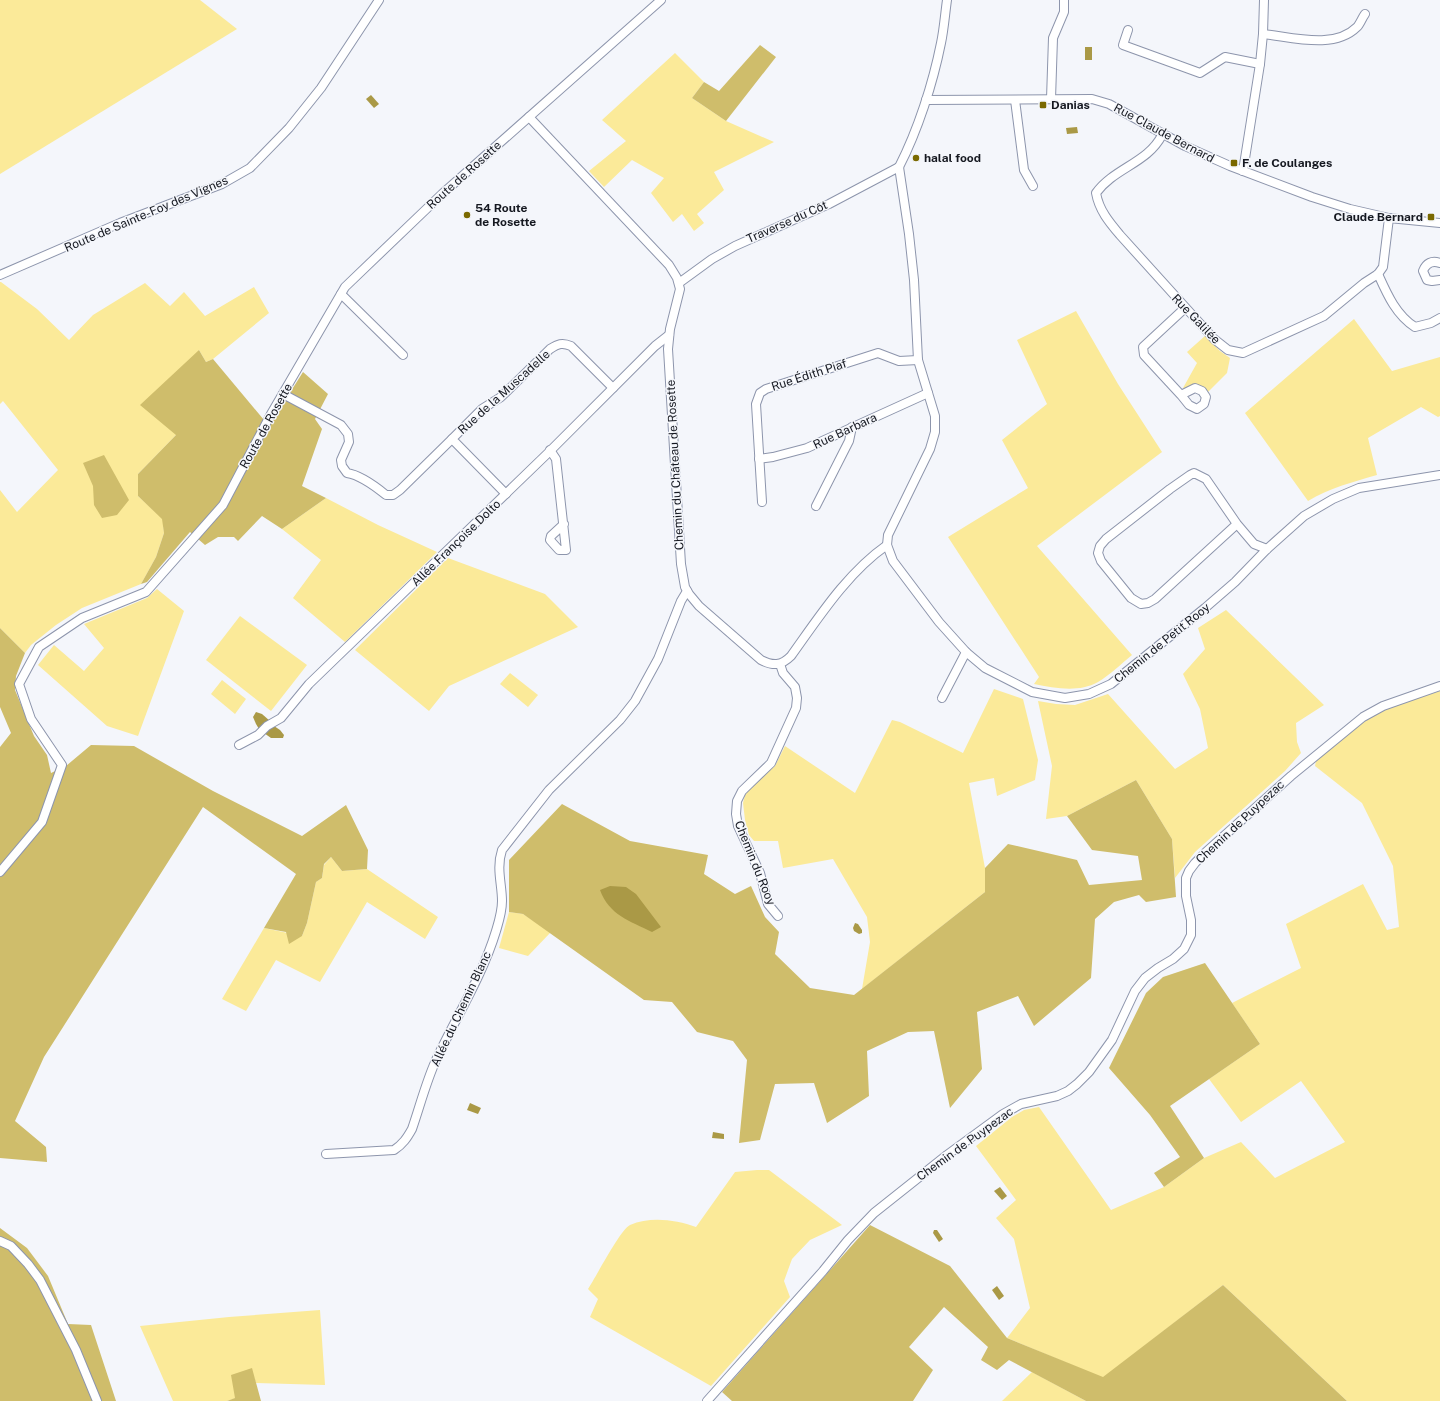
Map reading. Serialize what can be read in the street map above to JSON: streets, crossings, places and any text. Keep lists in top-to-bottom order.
{
  "streets": {
    "street": [
      "Rue Claude Bernard",
      "Route de Rosette",
      "Route de Sainte-Foy des Vignes",
      "Traverse du Côt",
      "Rue Galilée",
      "Rue Édith Piaf",
      "Rue de la Muscadelle",
      "Rue Barbara",
      "Chemin du Château de Rosette",
      "Allée Françoise Dolto",
      "Chemin de Petit Rooy",
      "Chemin de Puypezac",
      "Chemin du Rooy",
      "Allée du Chemin Blanc"
    ]
  },
  "crossings": [
    ["Rue Claude Bernard", "Rue Galilée"],
    ["Traverse du Côt", "Chemin du Château de Rosette"],
    ["Rue Édith Piaf", "Rue Barbara"],
    ["Rue de la Muscadelle", "Allée Françoise Dolto"],
    ["Chemin du Château de Rosette", "Allée Françoise Dolto"],
    ["Chemin du Château de Rosette", "Chemin du Rooy"],
    ["Chemin du Château de Rosette", "Allée du Chemin Blanc"]
  ],
  "places": {
    "transit": ["Danias", "F. de Coulanges", "Claude Bernard"],
    "other": ["halal food", "54 Route de Rosette"]
  }
}
